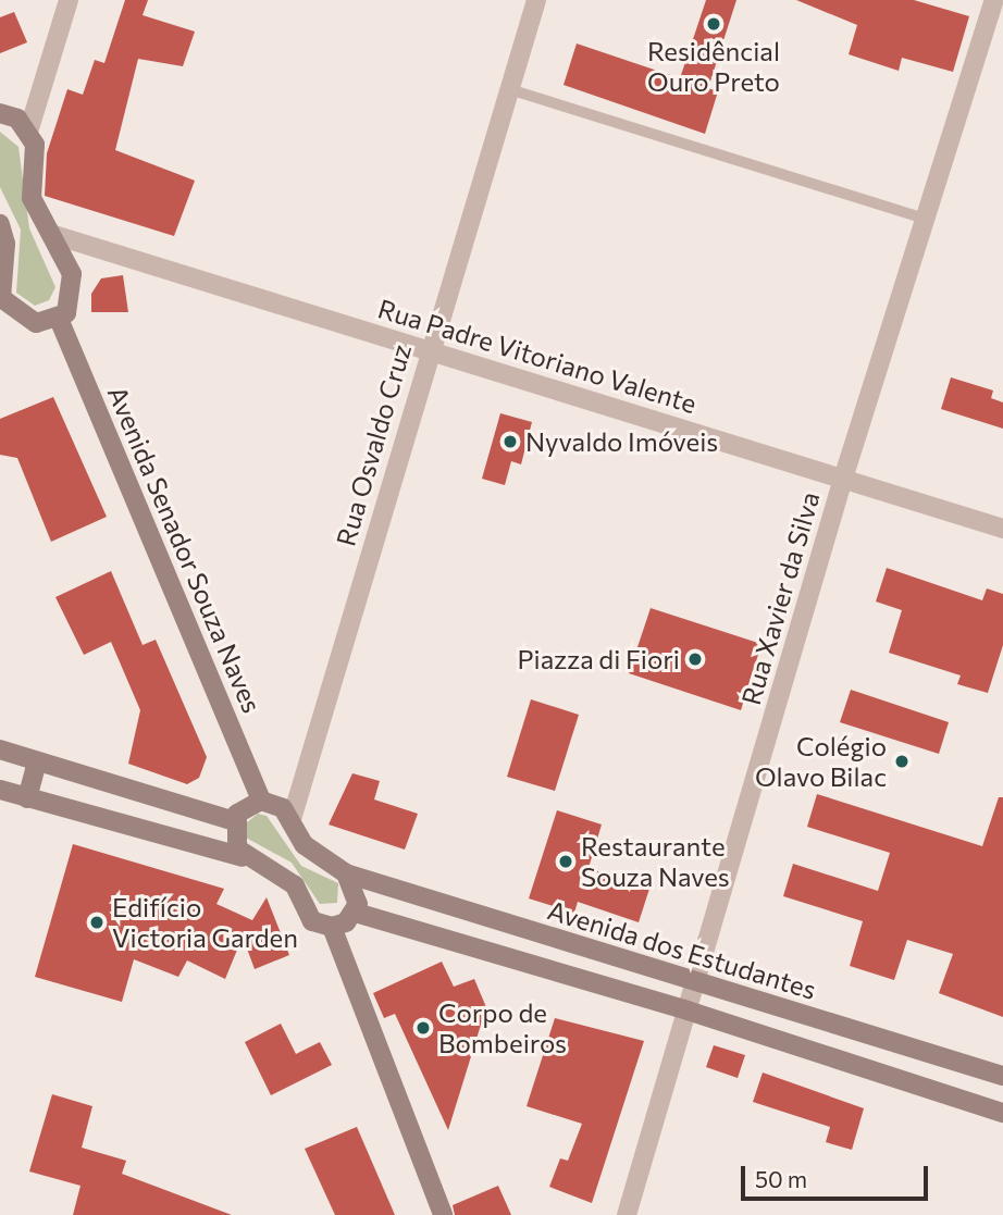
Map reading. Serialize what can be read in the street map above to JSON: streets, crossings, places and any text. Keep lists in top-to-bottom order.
{
  "streets": {
    "street": [
      "Rua Padre Vitoriano Valente",
      "Rua Osvaldo Cruz",
      "Avenida Senador Souza Naves",
      "Rua Xavier da Silva",
      "Avenida dos Estudantes"
    ]
  },
  "crossings": [
    ["Rua Padre Vitoriano Valente", "Rua Osvaldo Cruz"],
    ["Rua Padre Vitoriano Valente", "Rua Xavier da Silva"],
    ["Rua Osvaldo Cruz", "Avenida dos Estudantes"],
    ["Rua Xavier da Silva", "Avenida dos Estudantes"]
  ],
  "places": [
    "Residêncial Ouro Preto",
    "Nyvaldo Imóveis",
    "Piazza di Fiori",
    "Colégio Olavo Bilac",
    "Restaurante Souza Naves",
    "Edifício Victoria Garden",
    "Corpo de Bombeiros"
  ],
  "scale_bar": "50 m"
}
